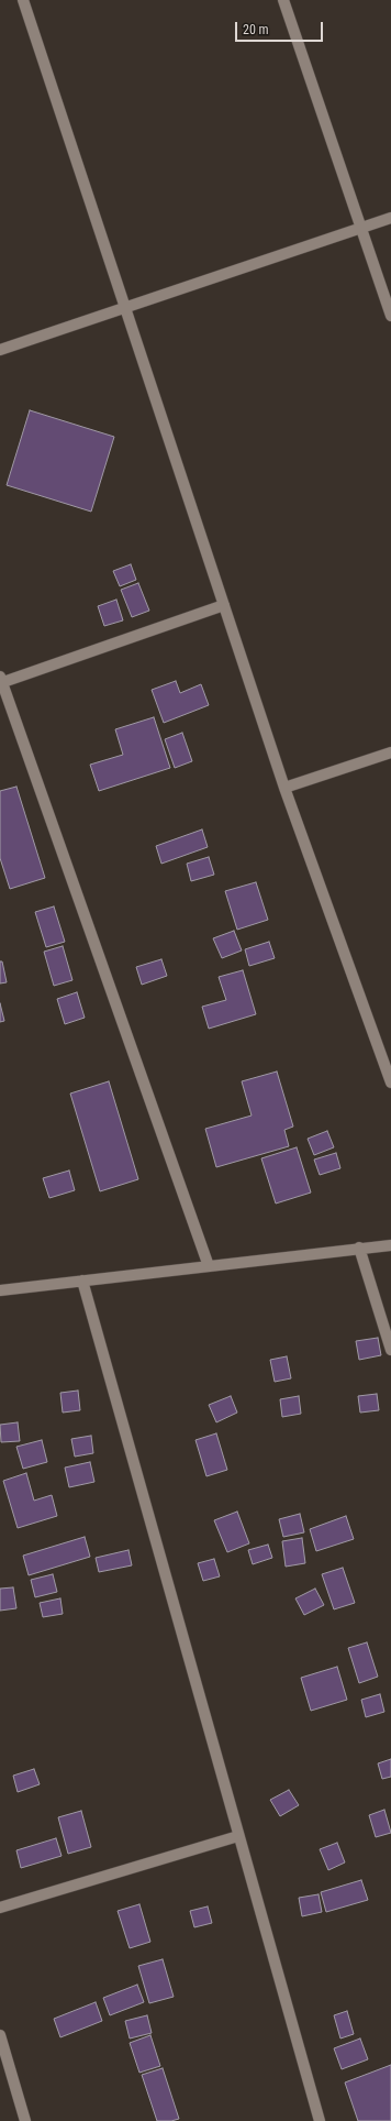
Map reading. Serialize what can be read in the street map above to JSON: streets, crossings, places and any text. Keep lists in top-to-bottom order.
{
  "scale_bar": "20 m"
}
